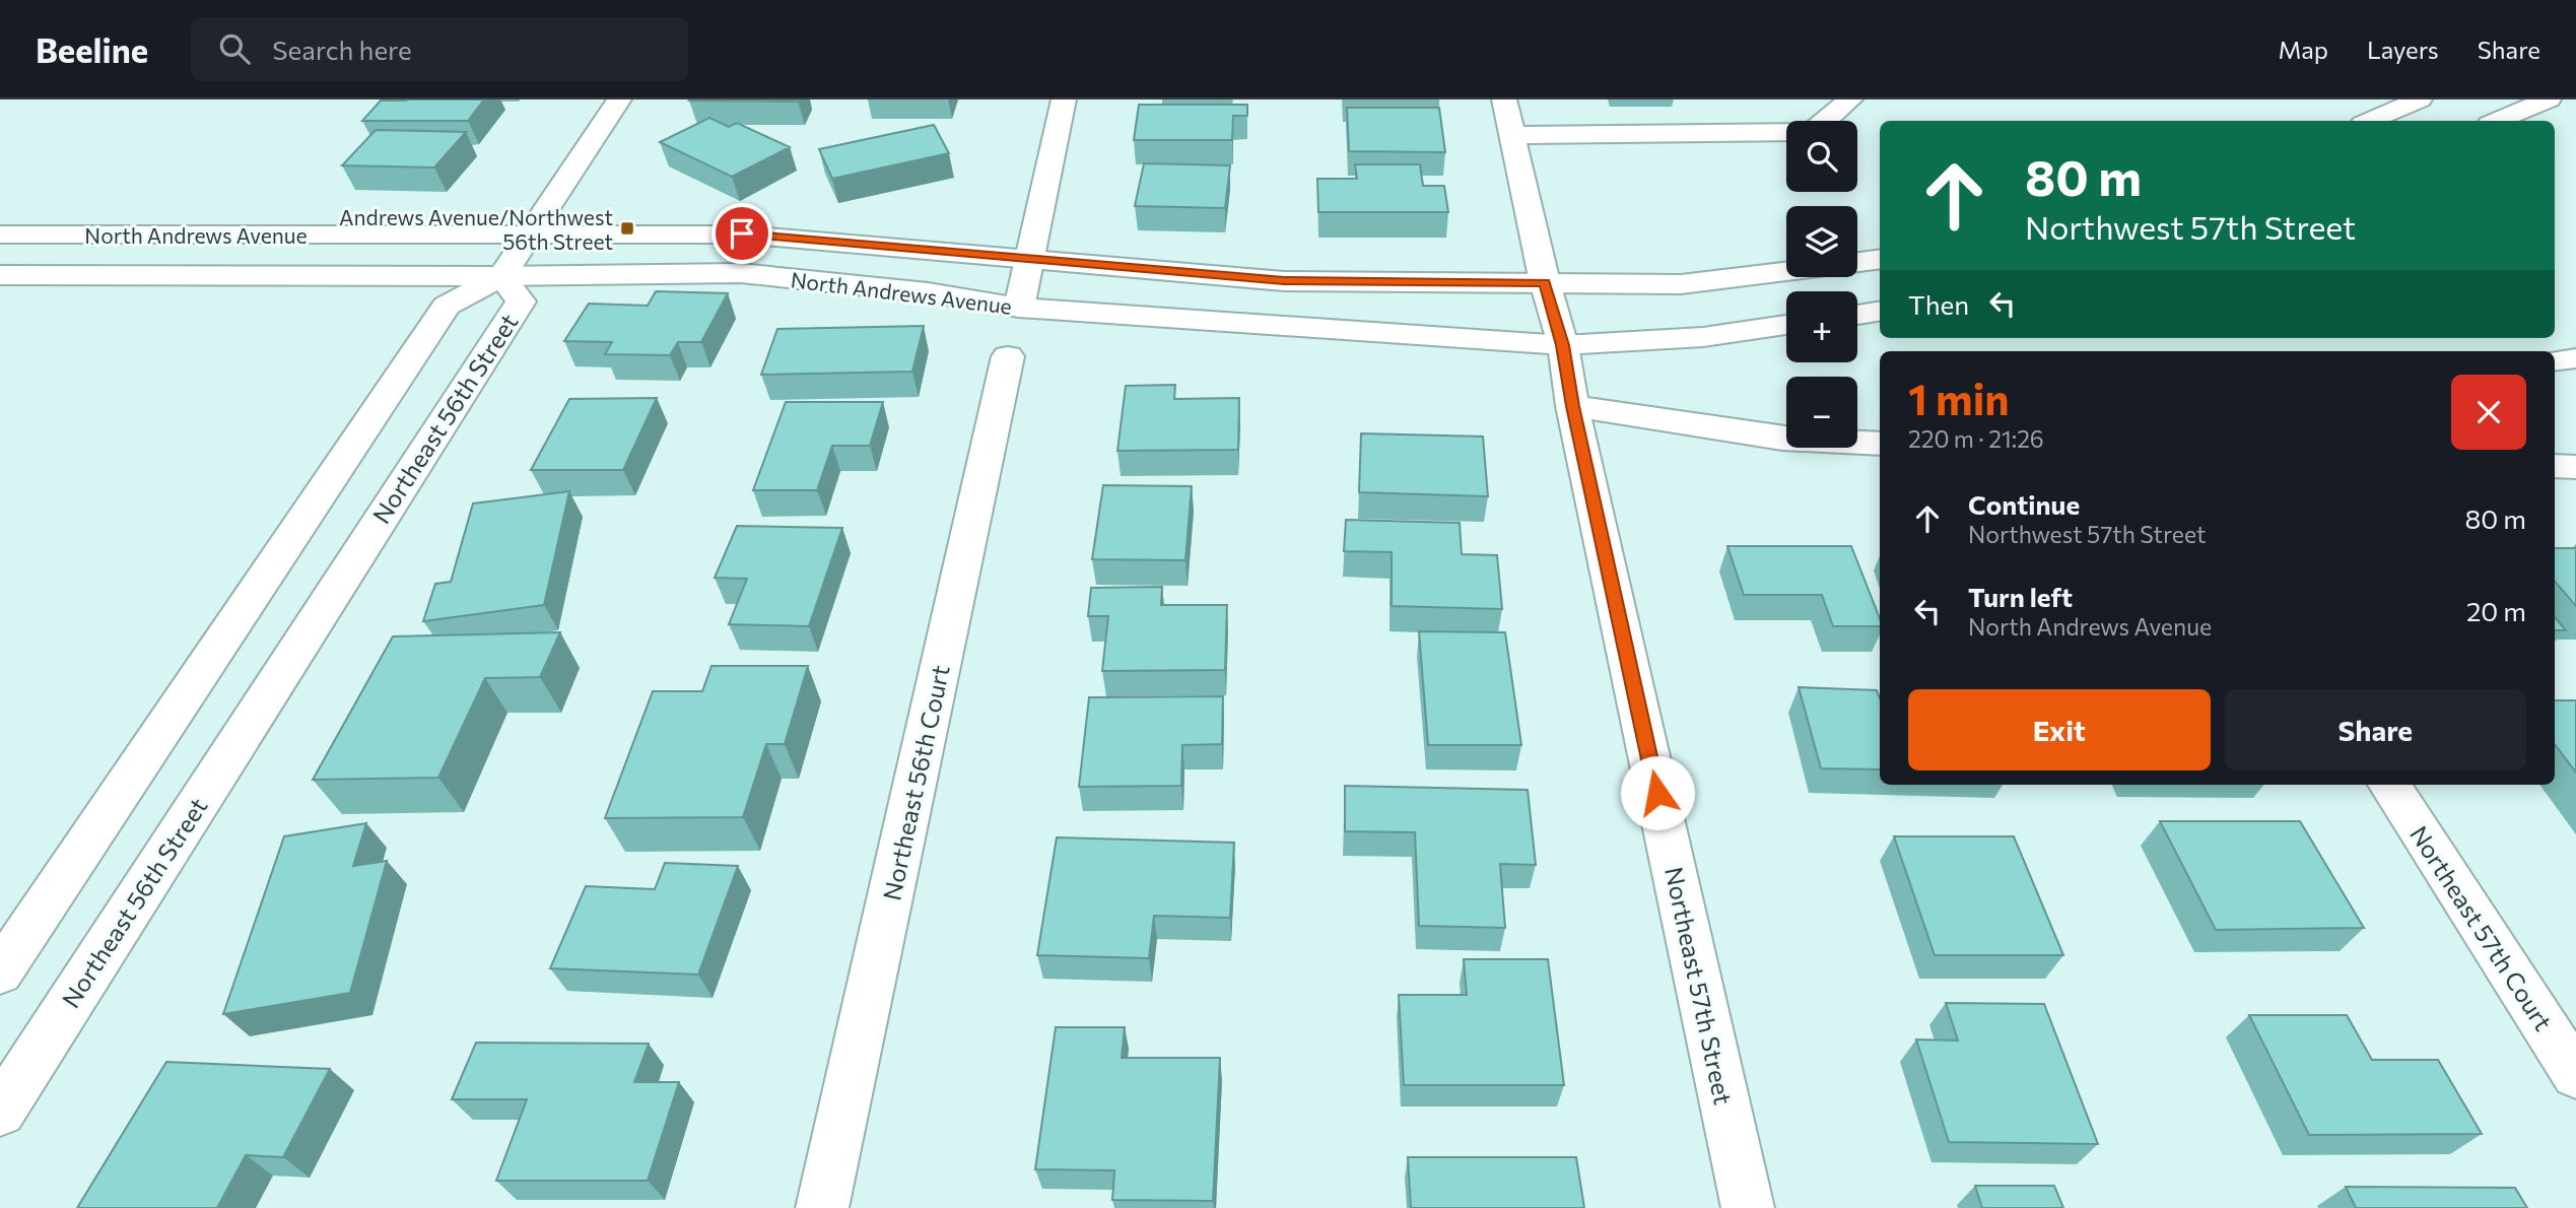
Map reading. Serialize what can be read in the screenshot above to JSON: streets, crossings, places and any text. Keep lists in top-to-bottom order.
{
  "streets": {
    "street": [
      "North Andrews Avenue",
      "Northeast 56th Street",
      "Northeast 56th Court",
      "Northeast 57th Court",
      "Northeast 57th Street"
    ]
  },
  "crossings": [
    ["North Andrews Avenue", "Northeast 56th Street"],
    ["North Andrews Avenue", "Northeast 57th Street"]
  ],
  "places": {
    "transit": ["Andrews Avenue/Northwest 56th Street"]
  },
  "page": {
    "header": "Beeline",
    "search": "Search here",
    "nav": ["Map", "Layers", "Share"],
    "map_buttons": ["+", "−"],
    "turn": ["80 m", "Northwest 57th Street"],
    "then": "Then",
    "heading": ["1 min", "220 m · 21:26"],
    "list": [
      {
        "name": "Continue",
        "note": "Northwest 57th Street",
        "value": "80 m"
      },
      {
        "name": "Turn left",
        "note": "North Andrews Avenue",
        "value": "20 m"
      }
    ],
    "buttons": ["Exit", "Share"]
  }
}
